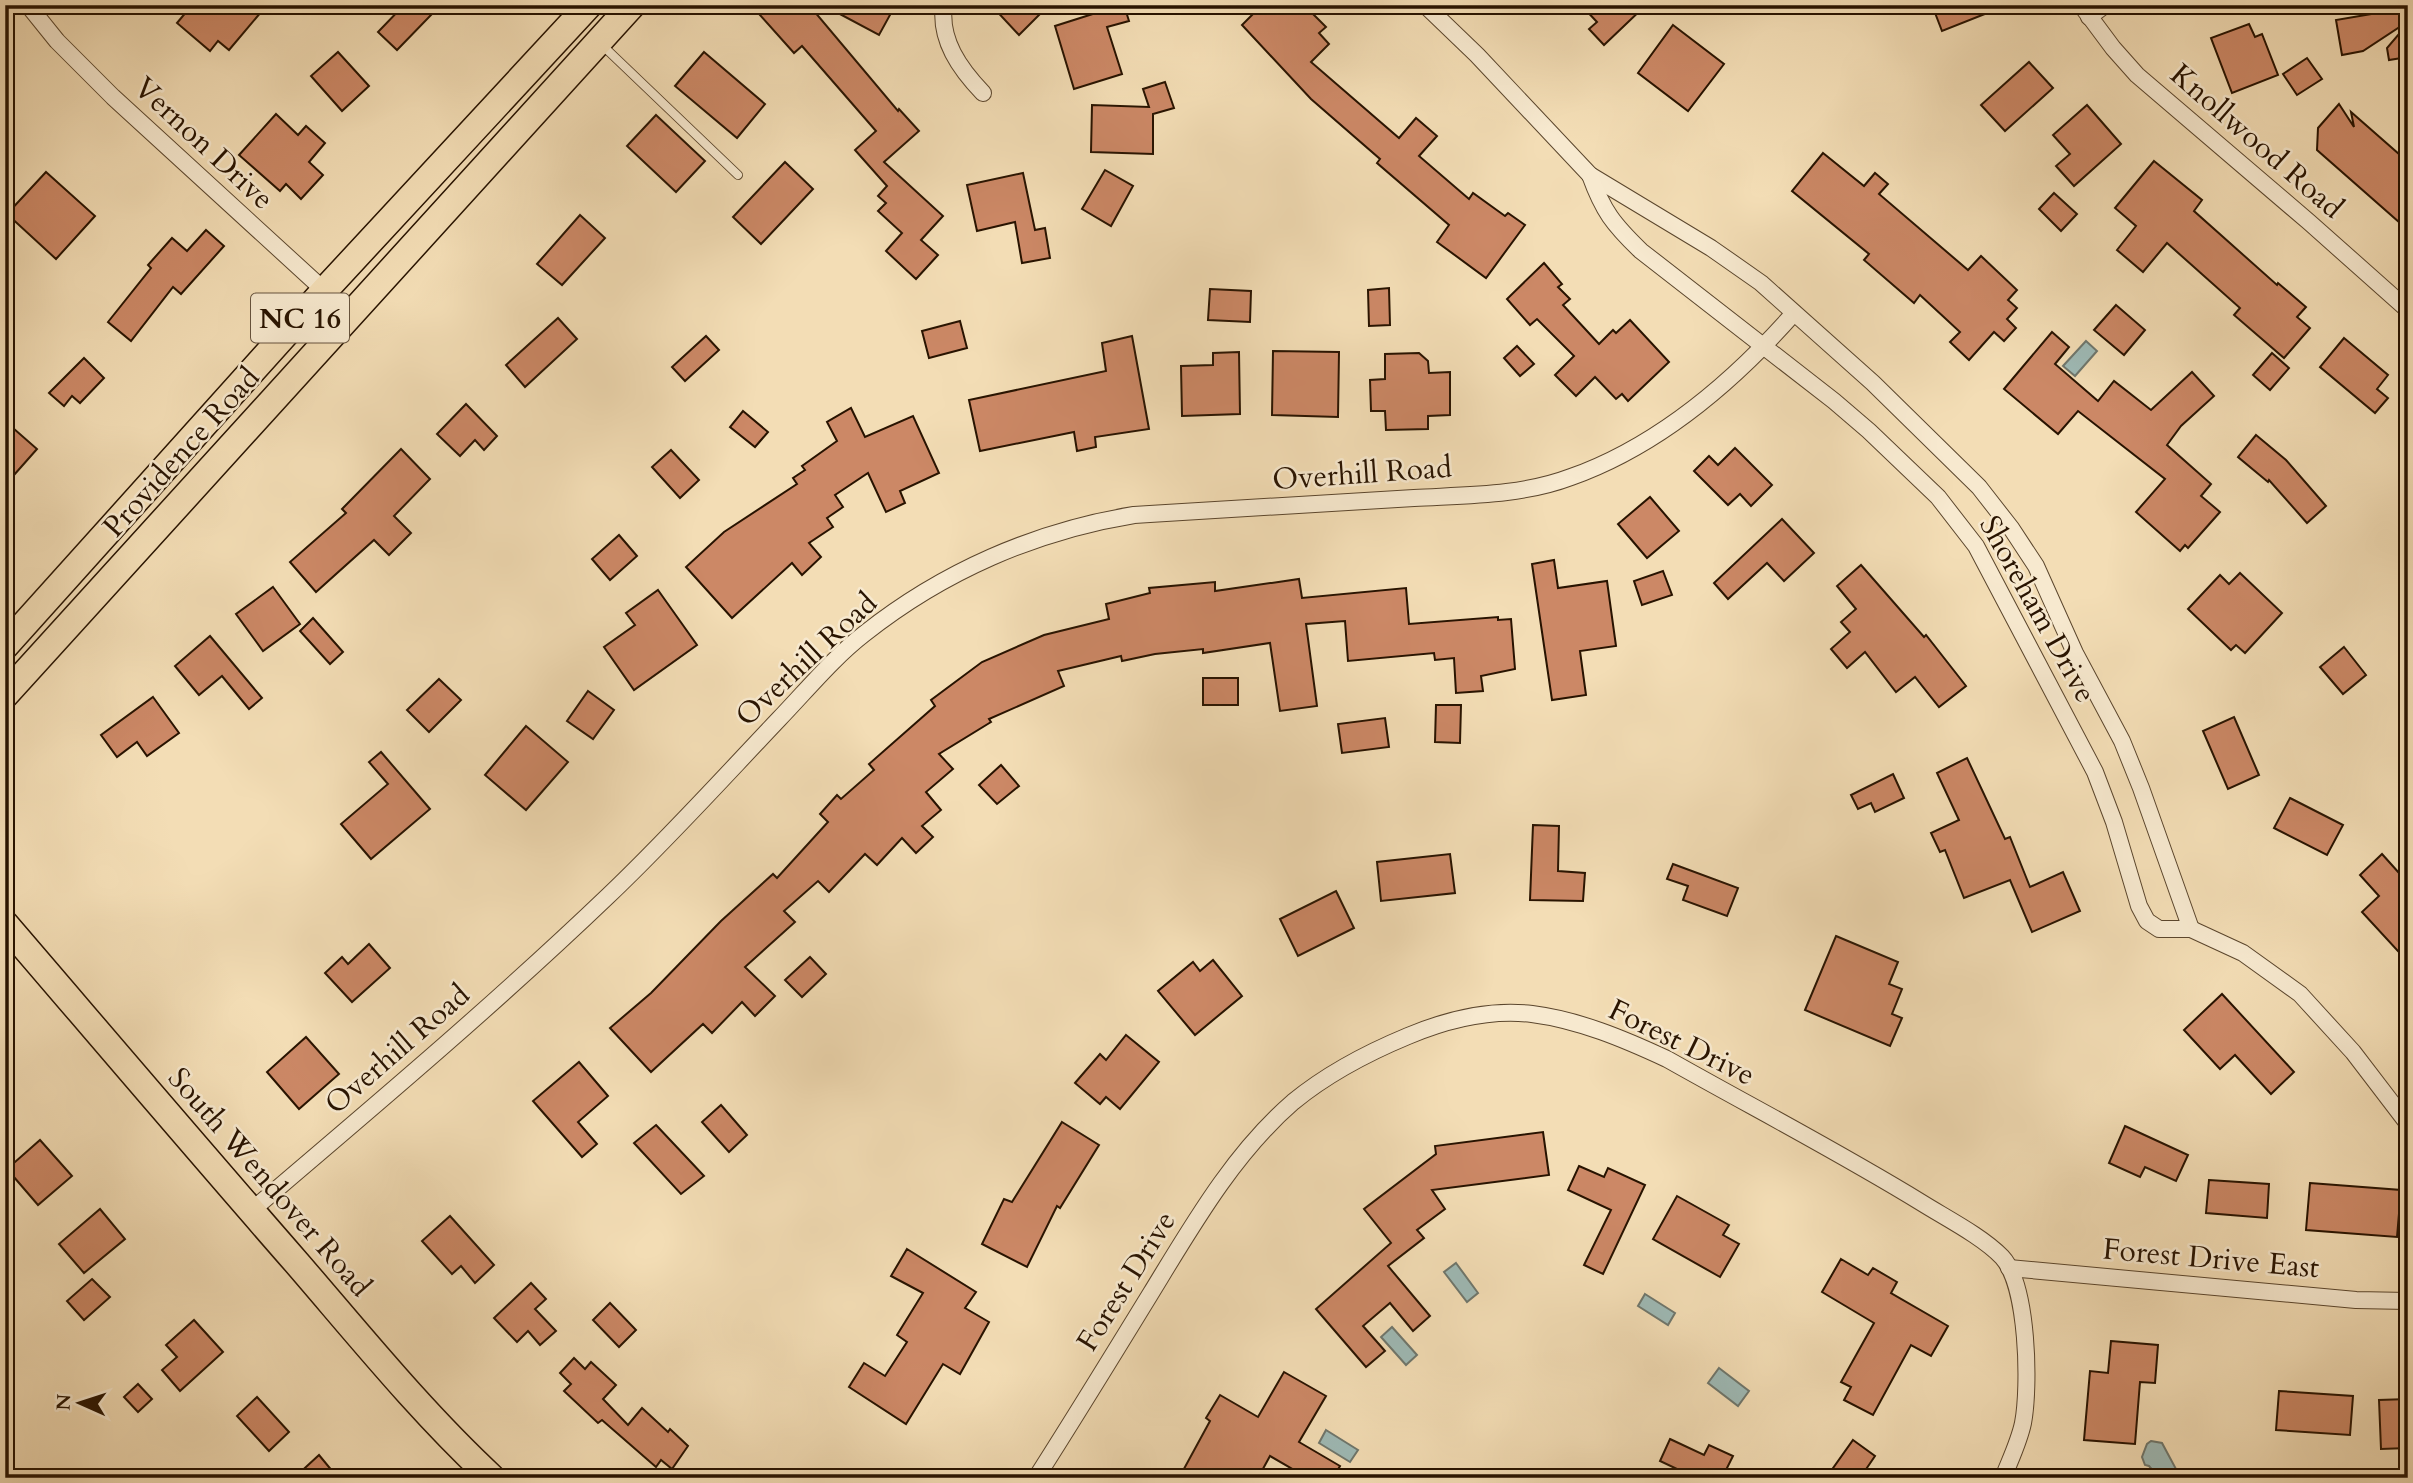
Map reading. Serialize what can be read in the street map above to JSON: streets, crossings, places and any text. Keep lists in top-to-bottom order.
{
  "streets": {
    "main road": ["NC 16", "Providence Road", "South Wendover Road"],
    "street": [
      "Knollwood Road",
      "Vernon Drive",
      "Overhill Road",
      "Shoreham Drive",
      "Forest Drive",
      "Forest Drive East"
    ]
  },
  "crossings": [
    ["Vernon Drive", "Providence Road"],
    ["Overhill Road", "Shoreham Drive"],
    ["Overhill Road", "South Wendover Road"],
    ["Forest Drive", "Forest Drive East"]
  ],
  "north": "left"
}
